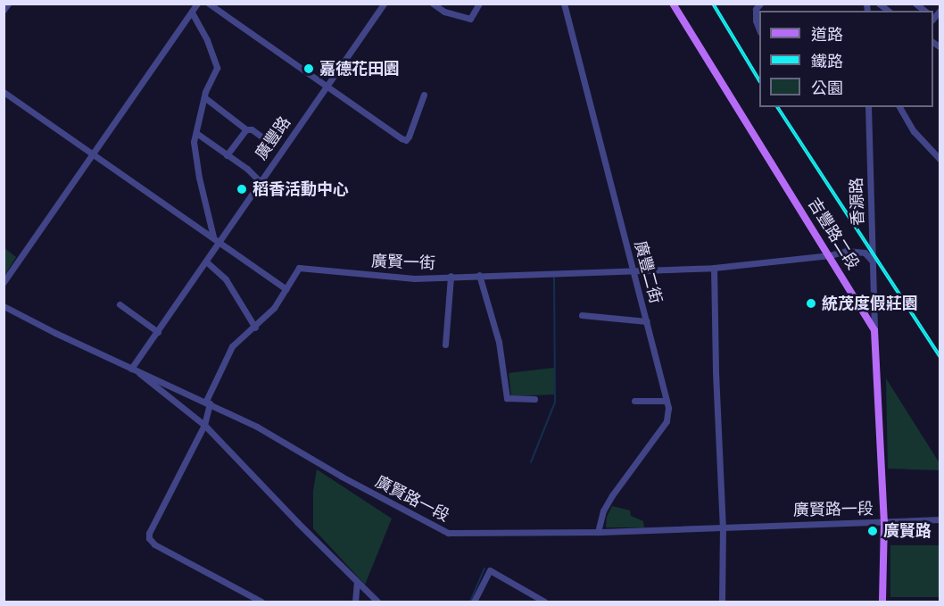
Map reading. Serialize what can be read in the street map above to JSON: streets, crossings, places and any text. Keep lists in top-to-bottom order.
{
  "streets": {
    "main road": ["吉豐路二段"],
    "street": [
      "廣豐路",
      "香源路",
      "廣賢一街",
      "廣豐二街",
      "廣賢路一段"
    ]
  },
  "crossings": [
    ["廣豐路", "廣賢路一段"],
    ["香源路", "吉豐路二段"],
    ["香源路", "廣賢一街"],
    ["吉豐路二段", "廣賢一街"],
    ["吉豐路二段", "廣賢路一段"],
    ["廣賢一街", "廣豐二街"],
    ["廣豐二街", "廣賢路一段"]
  ],
  "places": [
    "嘉德花田園",
    "稻香活動中心",
    "統茂度假莊園",
    "廣賢路"
  ],
  "legend": ["道路", "鐵路", "公園"]
}
